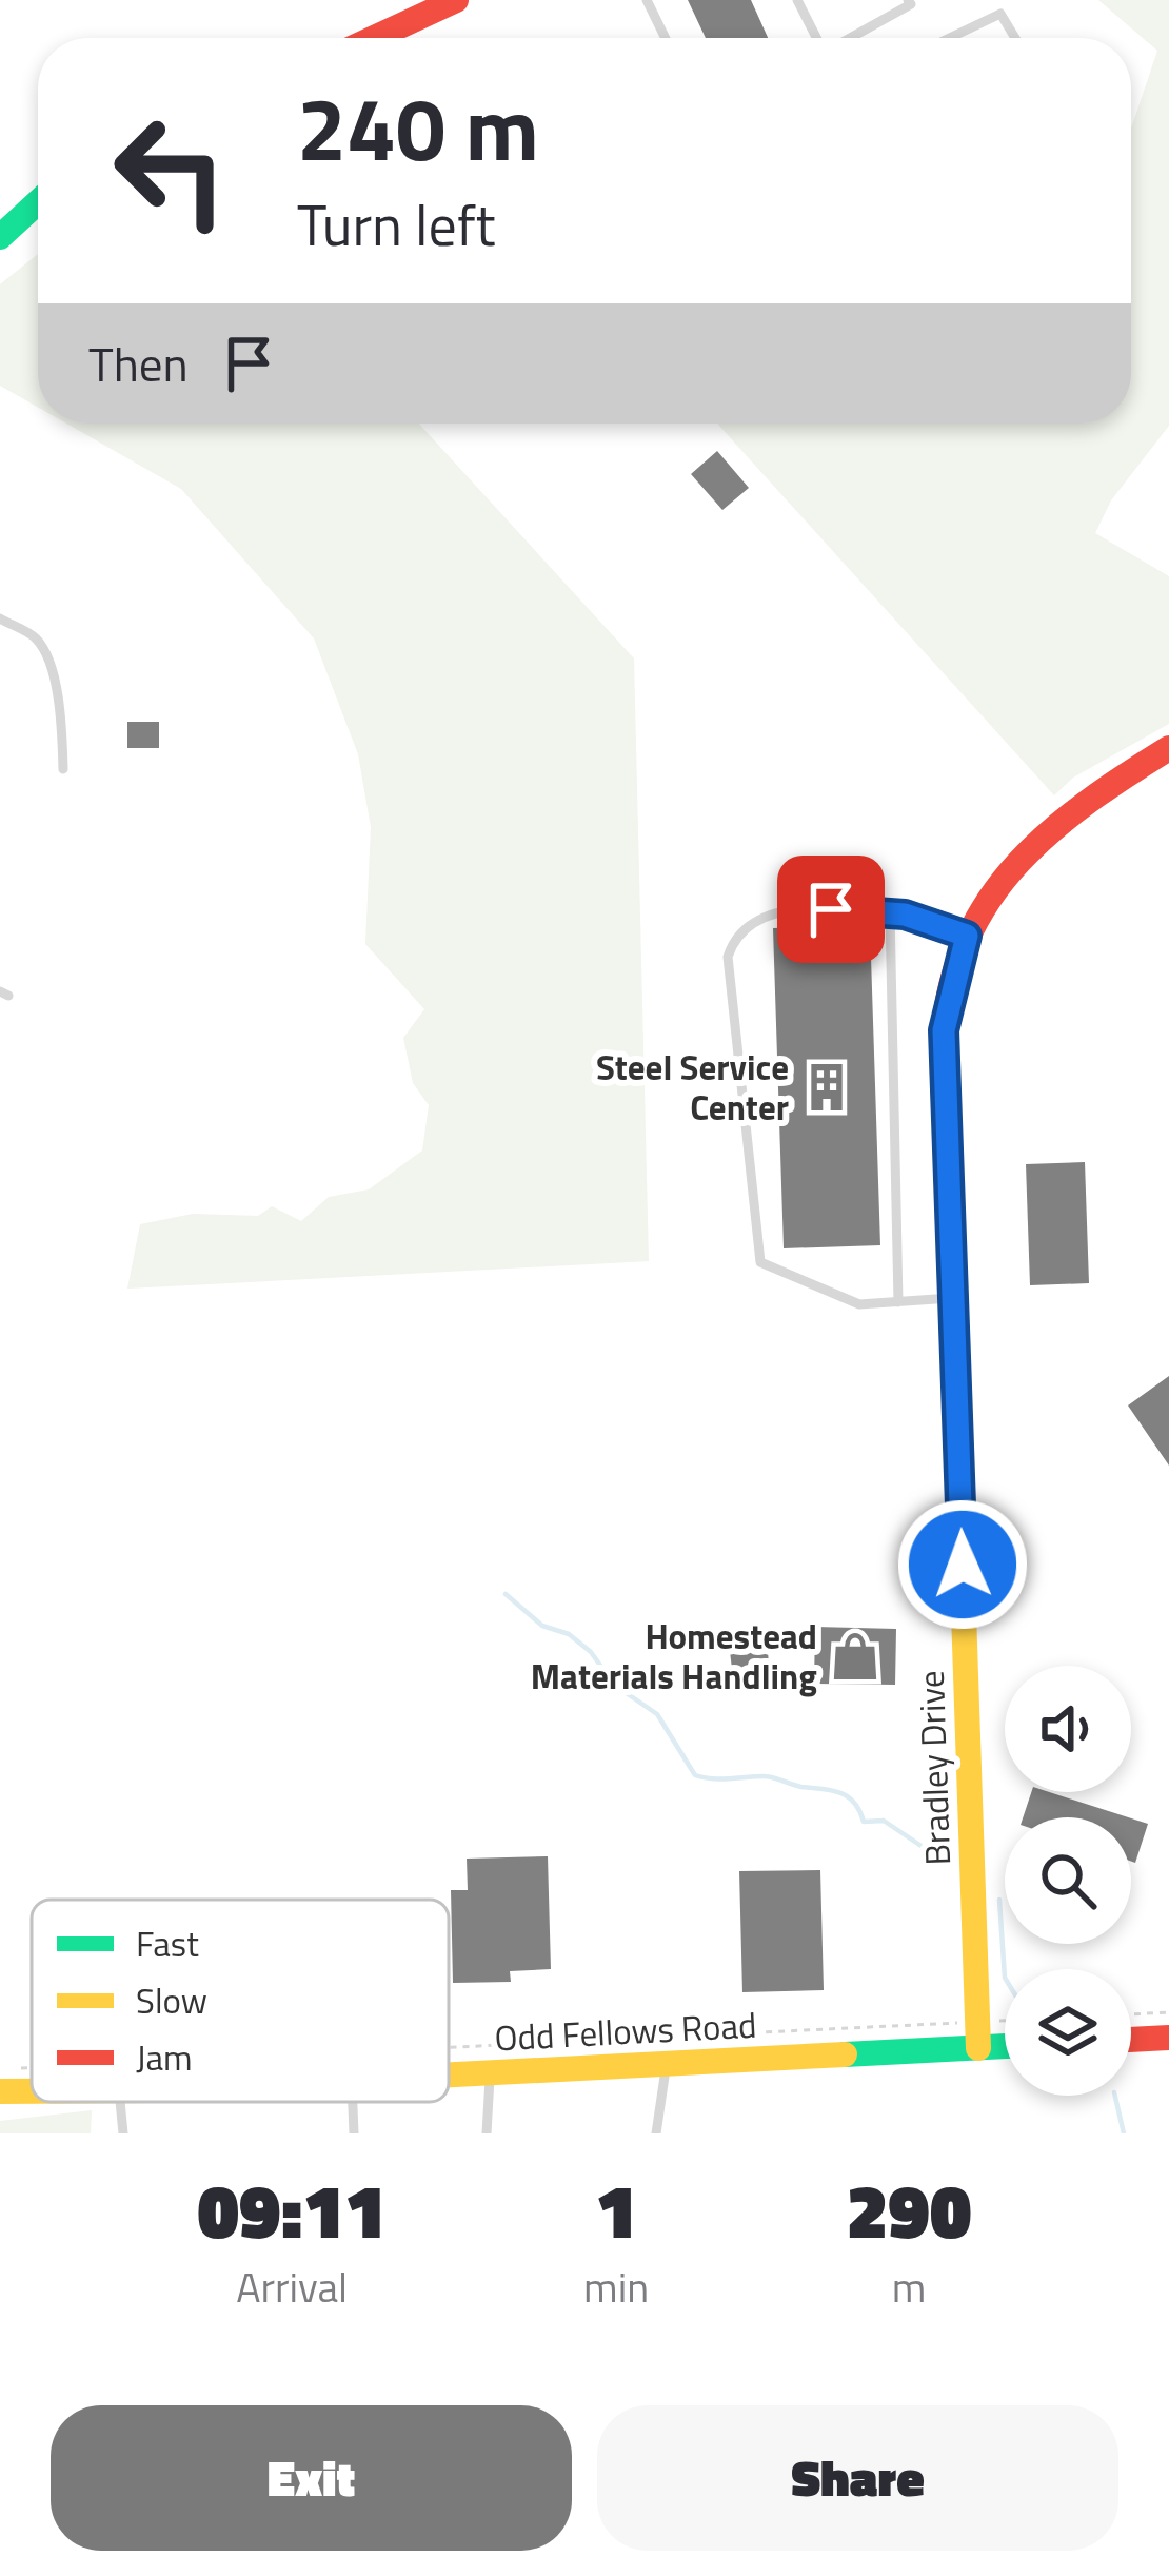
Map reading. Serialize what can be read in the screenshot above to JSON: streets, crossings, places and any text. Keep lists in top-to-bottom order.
{
  "streets": {
    "street": ["Bradley Drive", "Odd Fellows Road"]
  },
  "crossings": [
    ["Bradley Drive", "Odd Fellows Road"]
  ],
  "places": {
    "building": ["Steel Service Center"],
    "shop": ["Homestead Materials Handling"]
  },
  "legend": ["Fast", "Slow", "Jam"],
  "page": {
    "turn": ["240 m", "Turn left"],
    "then": "Then",
    "eta": [
      "09:11",
      "Arrival",
      "1",
      "min",
      "290",
      "m"
    ],
    "buttons": ["Exit", "Share"]
  }
}
